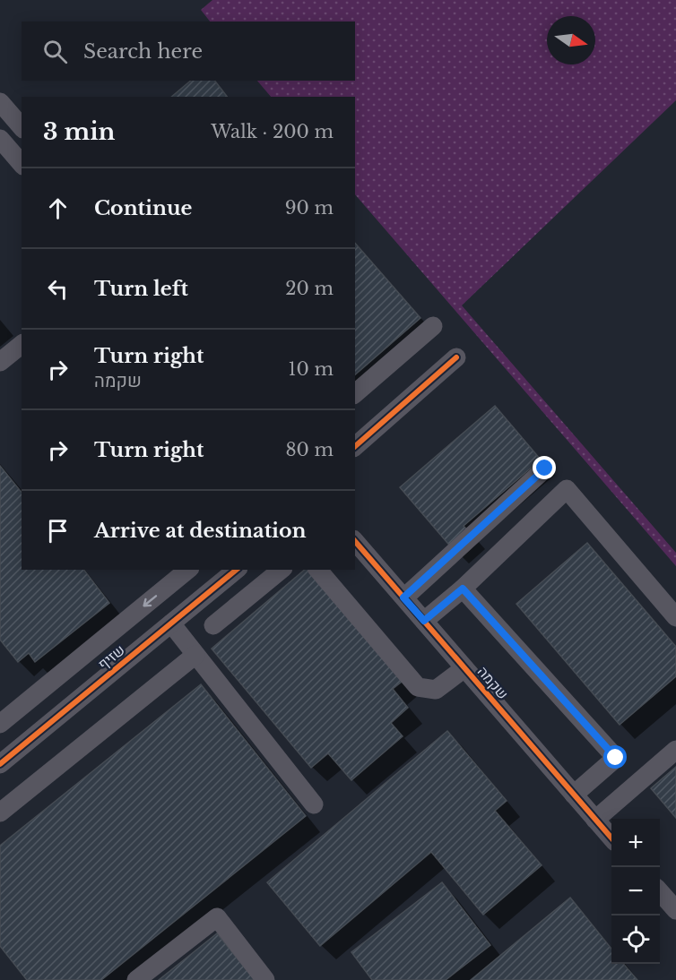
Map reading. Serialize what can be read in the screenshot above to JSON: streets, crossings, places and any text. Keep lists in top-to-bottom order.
{
  "streets": {
    "street": ["שזיף", "שקמה"]
  },
  "north": "right",
  "page": {
    "search": "Search here",
    "heading": ["3 min", "Walk · 200 m"],
    "list": [
      ["Continue", "90 m"],
      ["Turn left", "20 m"],
      ["Turn right", "שקמה", "10 m"],
      ["Turn right", "80 m"],
      "Arrive at destination"
    ],
    "map_buttons": ["+", "−"]
  }
}
